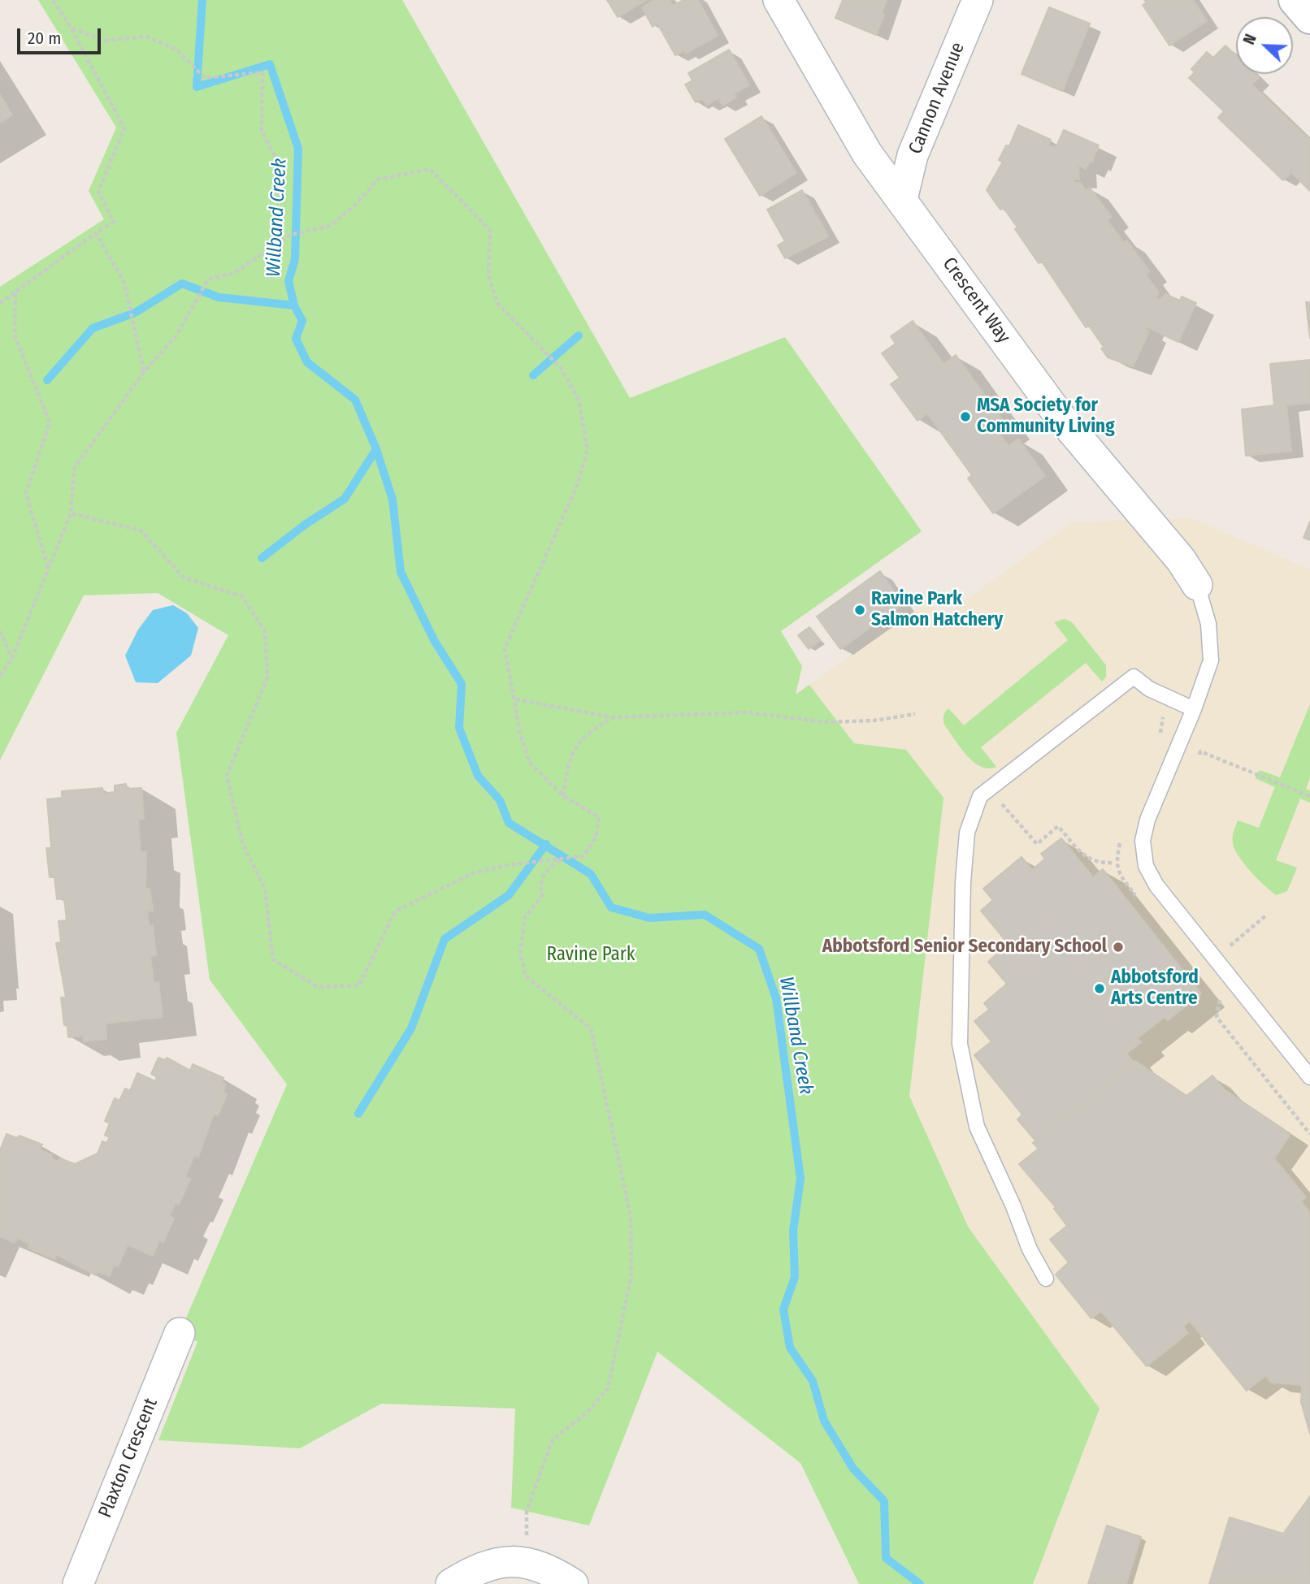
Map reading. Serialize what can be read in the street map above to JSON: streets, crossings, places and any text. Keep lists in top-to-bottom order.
{
  "streets": {
    "street": ["Cannon Avenue", "Crescent Way", "Plaxton Crescent"]
  },
  "crossings": [
    ["Cannon Avenue", "Crescent Way"]
  ],
  "water": ["Willband Creek"],
  "parks": ["Ravine Park"],
  "places": [
    "MSA Society for Community Living",
    "Ravine Park Salmon Hatchery",
    "Abbotsford Senior Secondary School",
    "Abbotsford Arts Centre"
  ],
  "scale_bar": "20 m",
  "north": "top left"
}
